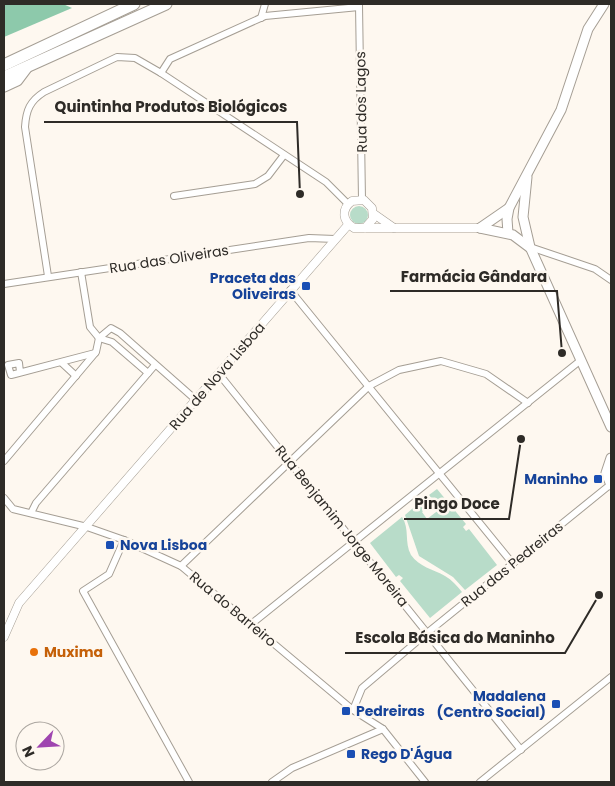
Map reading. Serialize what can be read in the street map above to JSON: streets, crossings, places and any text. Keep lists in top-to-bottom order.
{
  "streets": {
    "street": [
      "Rua dos Lagos",
      "Rua das Oliveiras",
      "Rua de Nova Lisboa",
      "Rua Benjamim Jorge Moreira",
      "Rua das Pedreiras",
      "Rua do Barreiro"
    ]
  },
  "crossings": [
    ["Rua dos Lagos", "Rua de Nova Lisboa"],
    ["Rua das Oliveiras", "Rua de Nova Lisboa"],
    ["Rua de Nova Lisboa", "Rua Benjamim Jorge Moreira"],
    ["Rua de Nova Lisboa", "Rua do Barreiro"],
    ["Rua Benjamim Jorge Moreira", "Rua das Pedreiras"],
    ["Rua das Pedreiras", "Rua do Barreiro"]
  ],
  "places": {
    "other": [
      "Quintinha Produtos Biológicos",
      "Farmácia Gândara",
      "Pingo Doce",
      "Escola Básica do Maninho",
      "Muxima"
    ],
    "transit": [
      "Praceta das Oliveiras",
      "Maninho",
      "Nova Lisboa",
      "Madalena (Centro Social)",
      "Pedreiras",
      "Rego D'Água"
    ]
  },
  "north": "bottom left"
}
